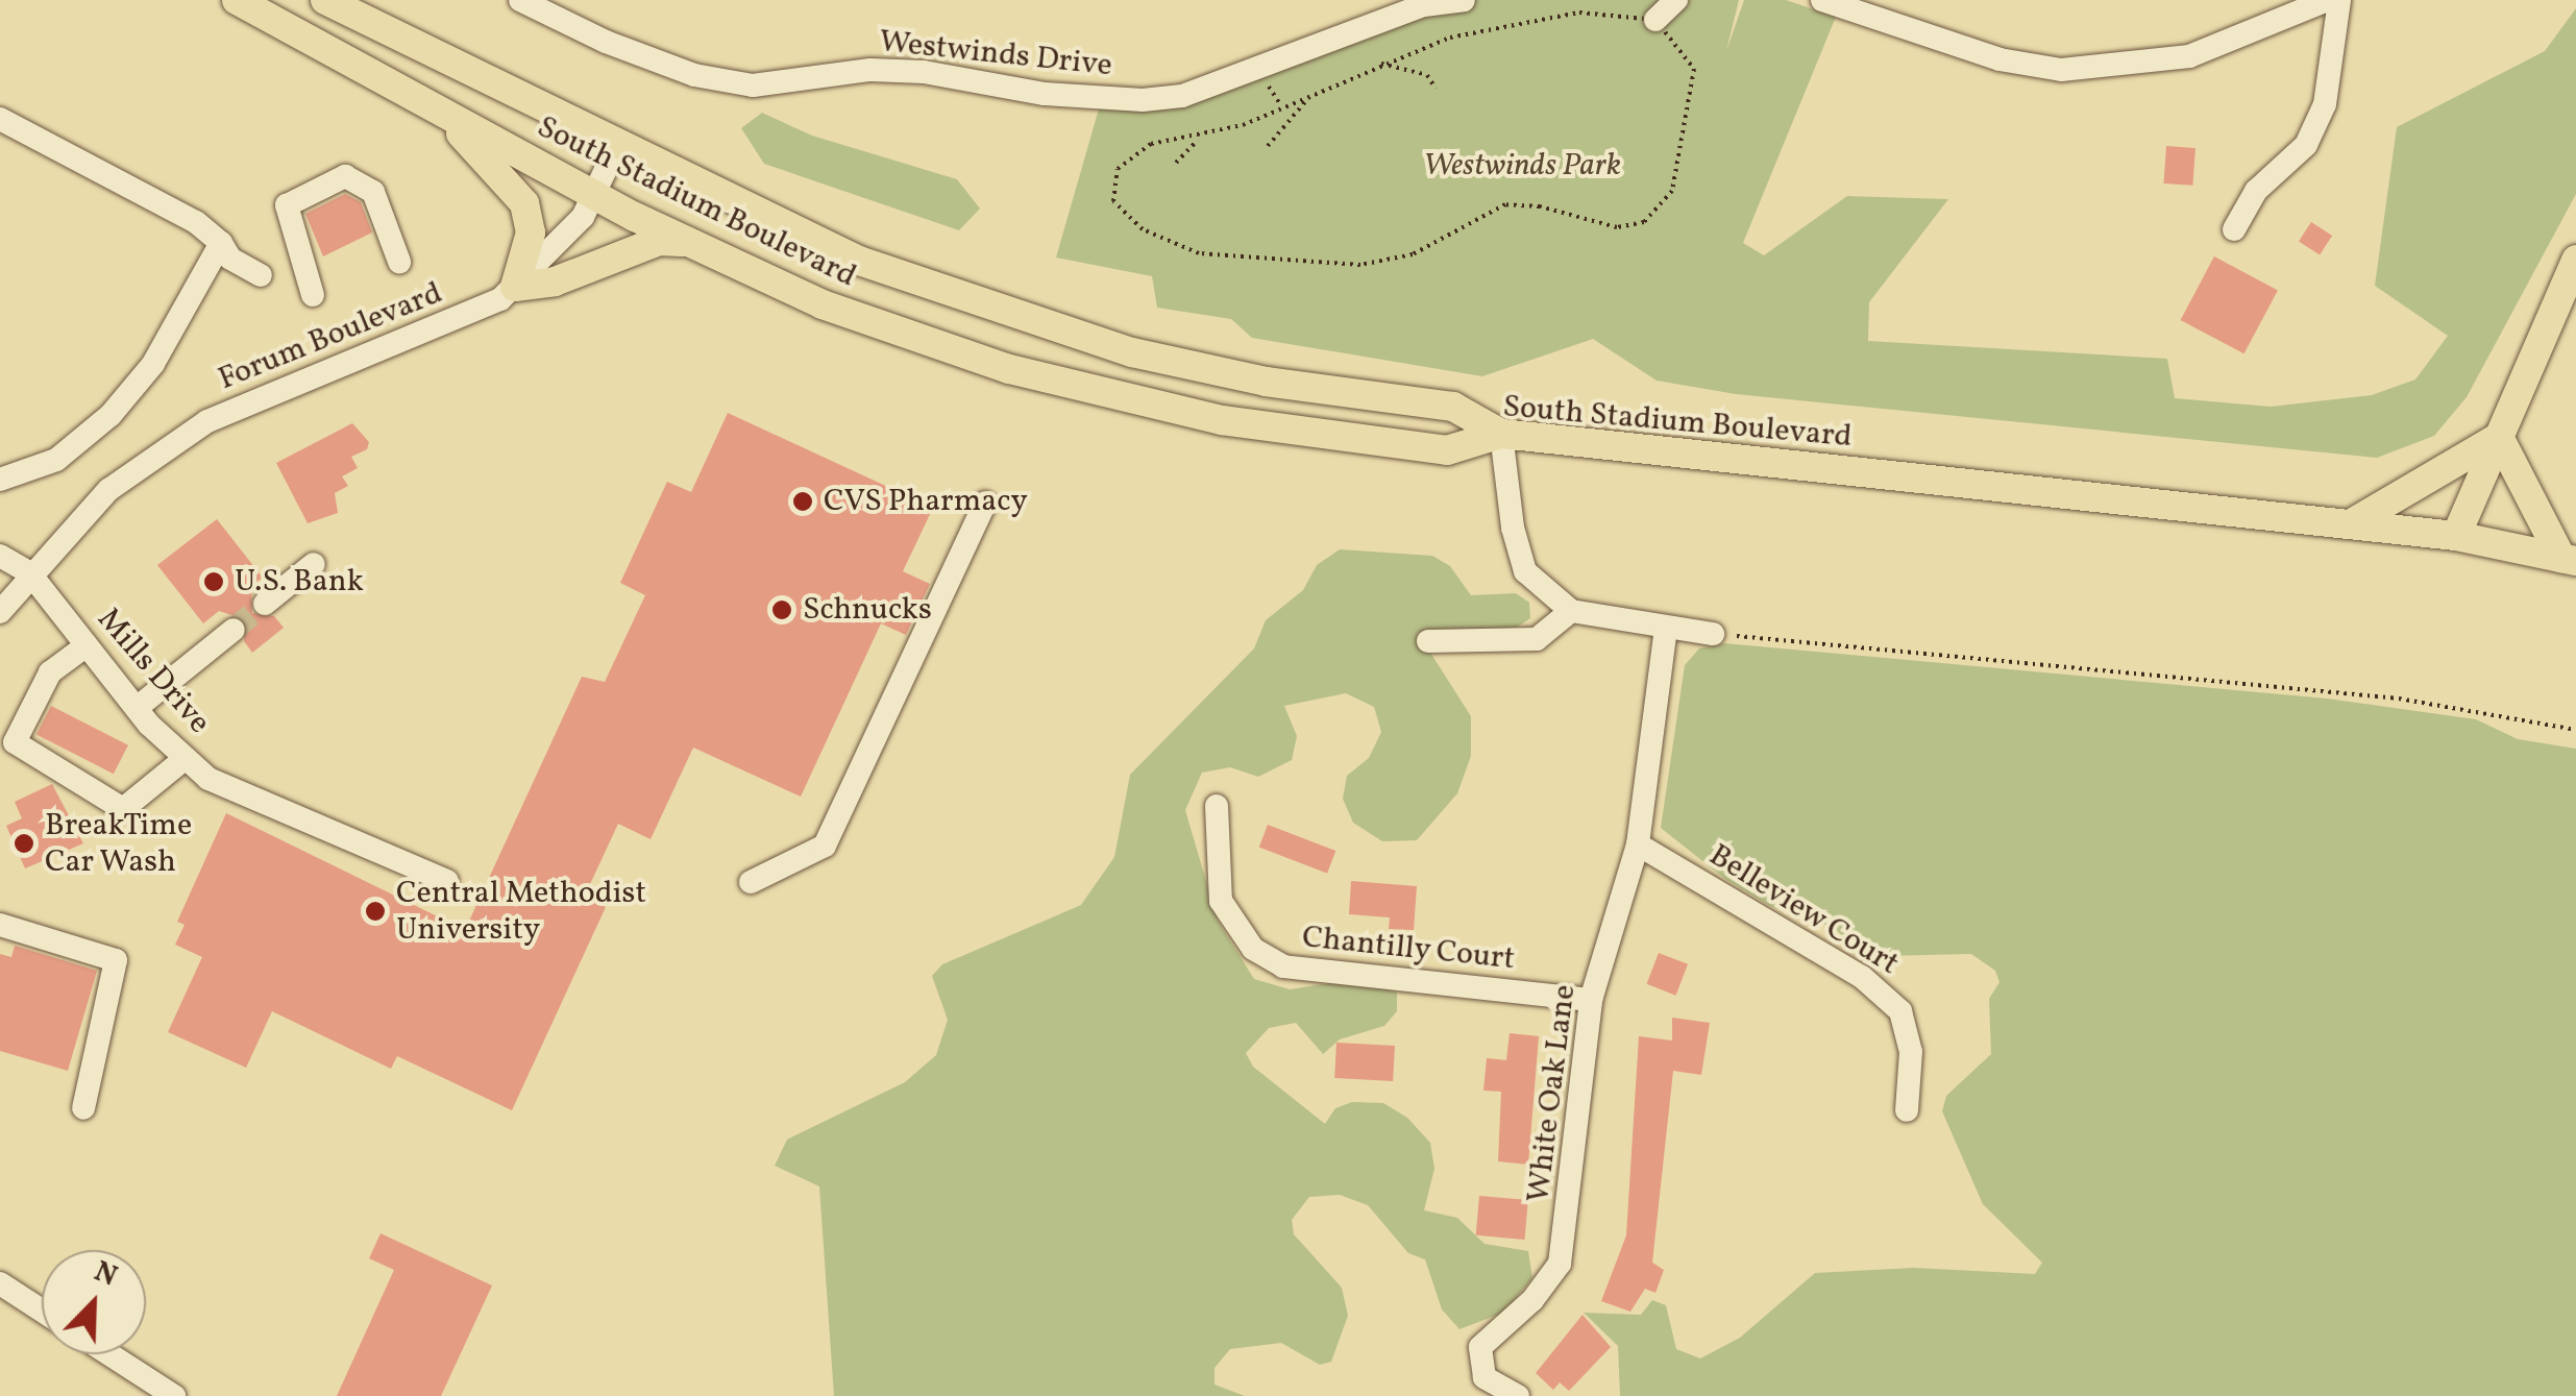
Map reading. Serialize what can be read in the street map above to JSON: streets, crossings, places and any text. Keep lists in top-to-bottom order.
{
  "streets": {
    "main road": ["South Stadium Boulevard"],
    "street": [
      "Westwinds Drive",
      "Forum Boulevard",
      "Mills Drive",
      "Belleview Court",
      "Chantilly Court",
      "White Oak Lane"
    ]
  },
  "crossings": [
    ["South Stadium Boulevard", "Forum Boulevard"],
    ["Forum Boulevard", "Mills Drive"],
    ["Belleview Court", "White Oak Lane"],
    ["Chantilly Court", "White Oak Lane"]
  ],
  "parks": ["Westwinds Park"],
  "places": [
    "CVS Pharmacy",
    "U.S. Bank",
    "Schnucks",
    "BreakTime Car Wash",
    "Central Methodist University"
  ],
  "north": "top right"
}
